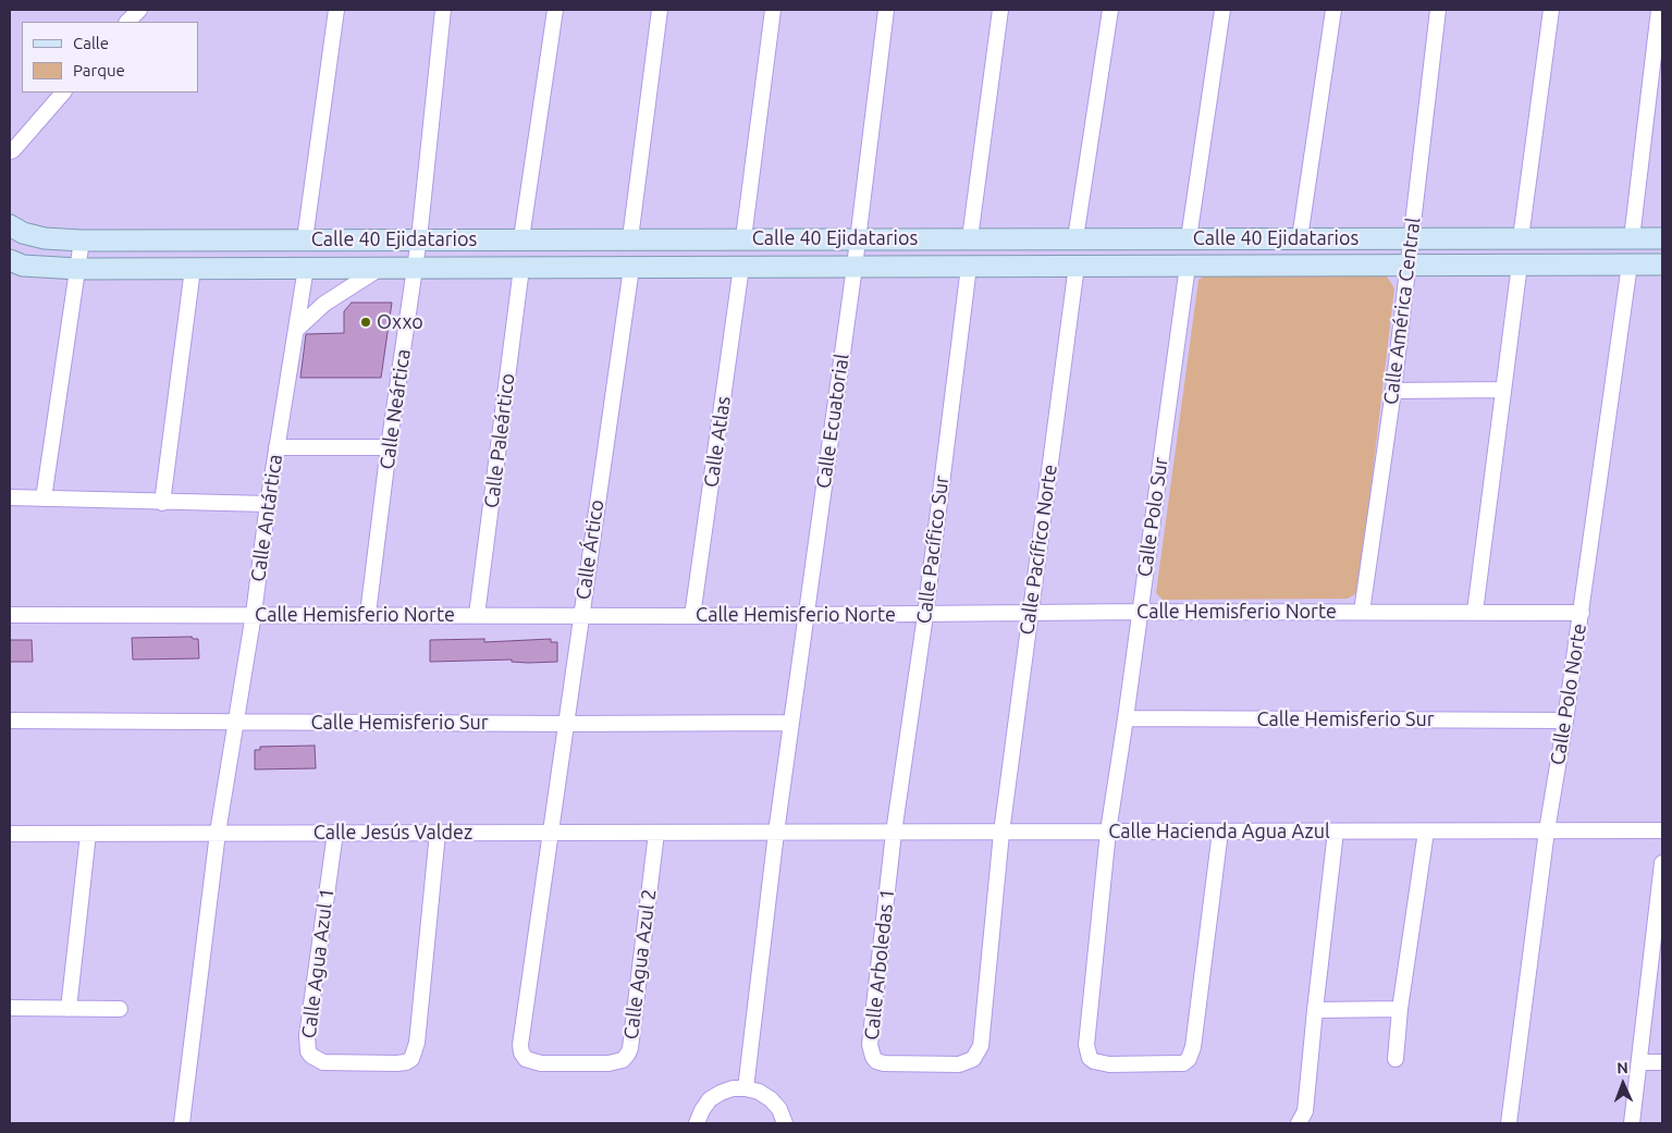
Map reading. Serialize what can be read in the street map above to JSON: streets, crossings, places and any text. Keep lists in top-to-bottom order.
{
  "streets": {
    "main road": ["Calle 40 Ejidatarios"],
    "street": [
      "Calle América Central",
      "Calle Neártica",
      "Calle Ecuatorial",
      "Calle Paleártico",
      "Calle Atlas",
      "Calle Polo Sur",
      "Calle Antártica",
      "Calle Ártico",
      "Calle Pacífico Sur",
      "Calle Pacífico Norte",
      "Calle Hemisferio Norte",
      "Calle Polo Norte",
      "Calle Hemisferio Sur",
      "Calle Hacienda Agua Azul",
      "Calle Jesús Valdez",
      "Calle Agua Azul 1",
      "Calle Agua Azul 2",
      "Calle Arboledas 1"
    ]
  },
  "crossings": [
    ["Calle 40 Ejidatarios", "Calle América Central"],
    ["Calle 40 Ejidatarios", "Calle Neártica"],
    ["Calle 40 Ejidatarios", "Calle Ecuatorial"],
    ["Calle 40 Ejidatarios", "Calle Paleártico"],
    ["Calle 40 Ejidatarios", "Calle Atlas"],
    ["Calle 40 Ejidatarios", "Calle Polo Sur"],
    ["Calle 40 Ejidatarios", "Calle Antártica"],
    ["Calle 40 Ejidatarios", "Calle Ártico"],
    ["Calle 40 Ejidatarios", "Calle Pacífico Sur"],
    ["Calle 40 Ejidatarios", "Calle Pacífico Norte"],
    ["Calle 40 Ejidatarios", "Calle Polo Norte"],
    ["Calle América Central", "Calle Hemisferio Norte"],
    ["Calle Neártica", "Calle Hemisferio Norte"],
    ["Calle Ecuatorial", "Calle Hemisferio Norte"],
    ["Calle Ecuatorial", "Calle Hemisferio Sur"],
    ["Calle Ecuatorial", "Calle Hacienda Agua Azul"],
    ["Calle Ecuatorial", "Calle Jesús Valdez"],
    ["Calle Paleártico", "Calle Hemisferio Norte"],
    ["Calle Atlas", "Calle Hemisferio Norte"],
    ["Calle Polo Sur", "Calle Hemisferio Norte"],
    ["Calle Polo Sur", "Calle Hemisferio Sur"],
    ["Calle Polo Sur", "Calle Hacienda Agua Azul"],
    ["Calle Antártica", "Calle Hemisferio Norte"],
    ["Calle Antártica", "Calle Hemisferio Sur"],
    ["Calle Antártica", "Calle Jesús Valdez"],
    ["Calle Ártico", "Calle Hemisferio Norte"],
    ["Calle Ártico", "Calle Hemisferio Sur"],
    ["Calle Ártico", "Calle Jesús Valdez"],
    ["Calle Ártico", "Calle Agua Azul 2"],
    ["Calle Pacífico Sur", "Calle Hemisferio Norte"],
    ["Calle Pacífico Sur", "Calle Hacienda Agua Azul"],
    ["Calle Pacífico Sur", "Calle Arboledas 1"],
    ["Calle Pacífico Norte", "Calle Hemisferio Norte"],
    ["Calle Pacífico Norte", "Calle Hacienda Agua Azul"],
    ["Calle Pacífico Norte", "Calle Arboledas 1"],
    ["Calle Hemisferio Norte", "Calle Polo Norte"],
    ["Calle Polo Norte", "Calle Hemisferio Sur"],
    ["Calle Polo Norte", "Calle Hacienda Agua Azul"],
    ["Calle Hacienda Agua Azul", "Calle Jesús Valdez"],
    ["Calle Hacienda Agua Azul", "Calle Arboledas 1"],
    ["Calle Jesús Valdez", "Calle Agua Azul 1"],
    ["Calle Jesús Valdez", "Calle Agua Azul 2"]
  ],
  "places": ["Oxxo"],
  "legend": ["Calle", "Parque"],
  "north": "top"
}
